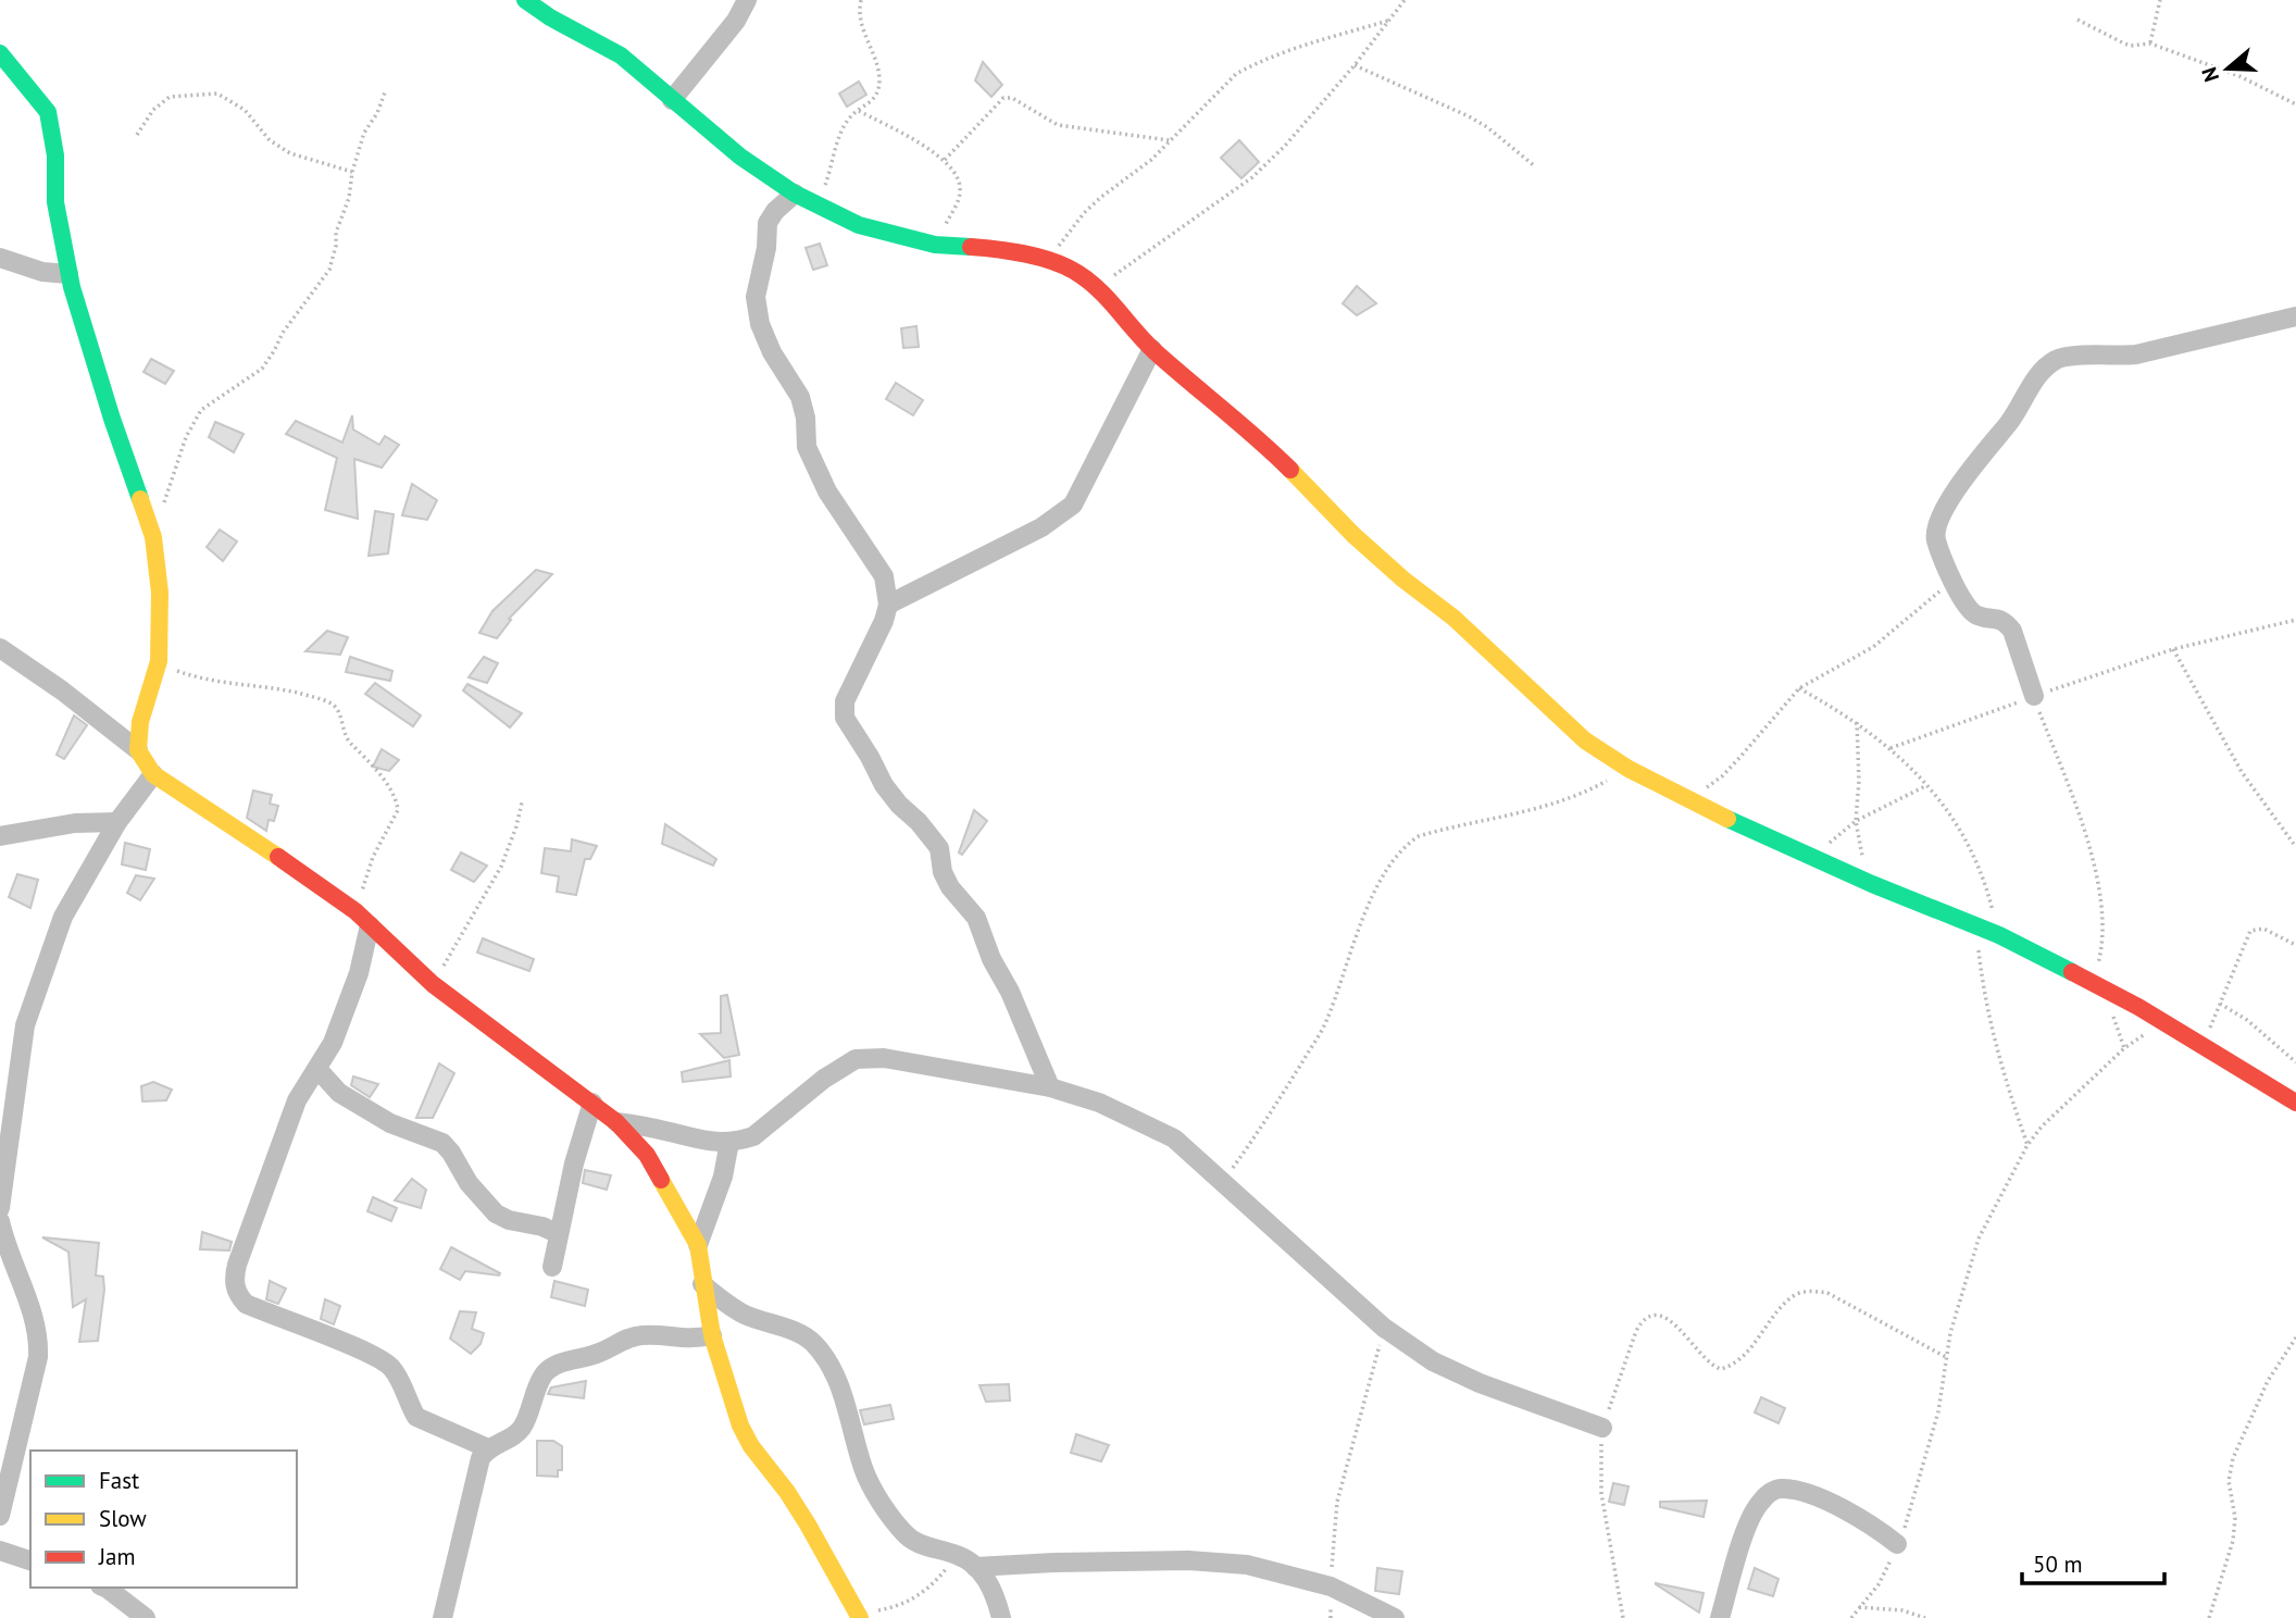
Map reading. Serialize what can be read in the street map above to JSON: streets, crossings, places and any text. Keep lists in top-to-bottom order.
{
  "legend": ["Fast", "Slow", "Jam"],
  "scale_bar": "50 m",
  "north": "left"
}
